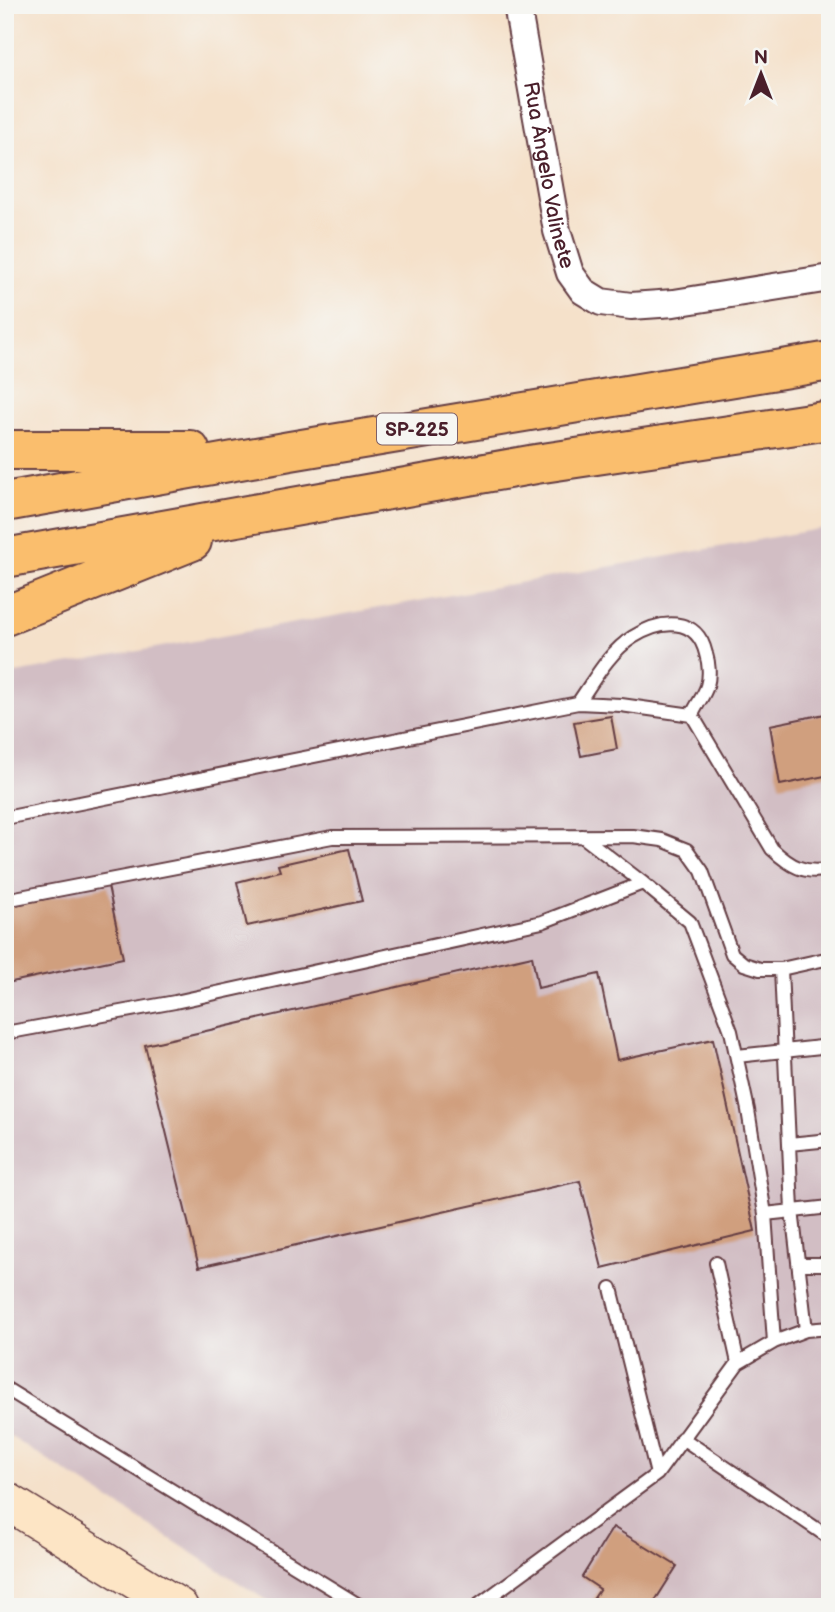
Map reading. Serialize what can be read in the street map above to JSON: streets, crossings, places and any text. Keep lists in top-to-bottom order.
{
  "streets": {
    "highway": ["SP-225"],
    "street": ["Rua Ângelo Valinete"]
  },
  "north": "top"
}
